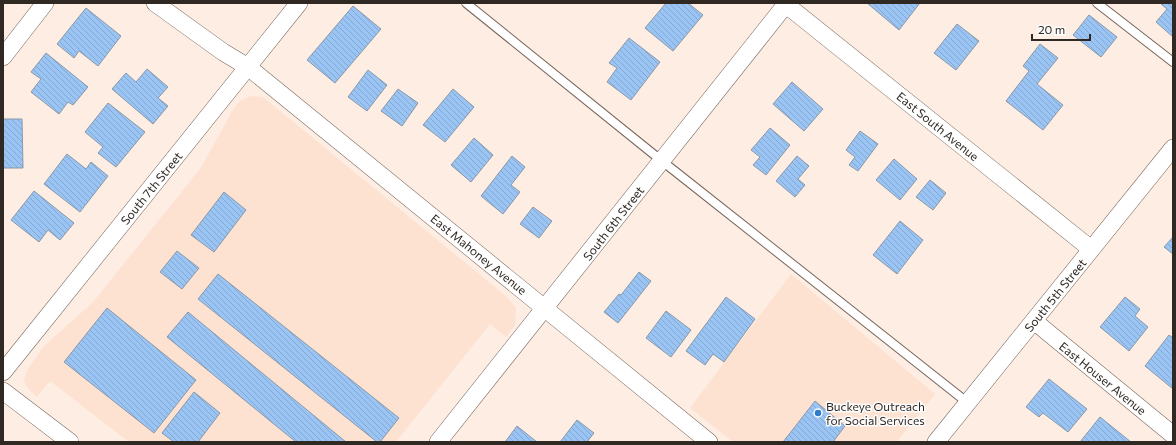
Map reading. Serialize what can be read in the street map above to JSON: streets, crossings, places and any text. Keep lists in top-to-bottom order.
{
  "streets": {
    "street": [
      "East South Avenue",
      "South 7th Street",
      "South 6th Street",
      "East Mahoney Avenue",
      "South 5th Street",
      "East Houser Avenue"
    ]
  },
  "crossings": [
    ["East South Avenue", "South 6th Street"],
    ["East South Avenue", "South 5th Street"],
    ["South 7th Street", "East Mahoney Avenue"],
    ["South 6th Street", "East Mahoney Avenue"],
    ["South 5th Street", "East Houser Avenue"]
  ],
  "places": ["Buckeye Outreach for Social Services"],
  "scale_bar": "20 m"
}
